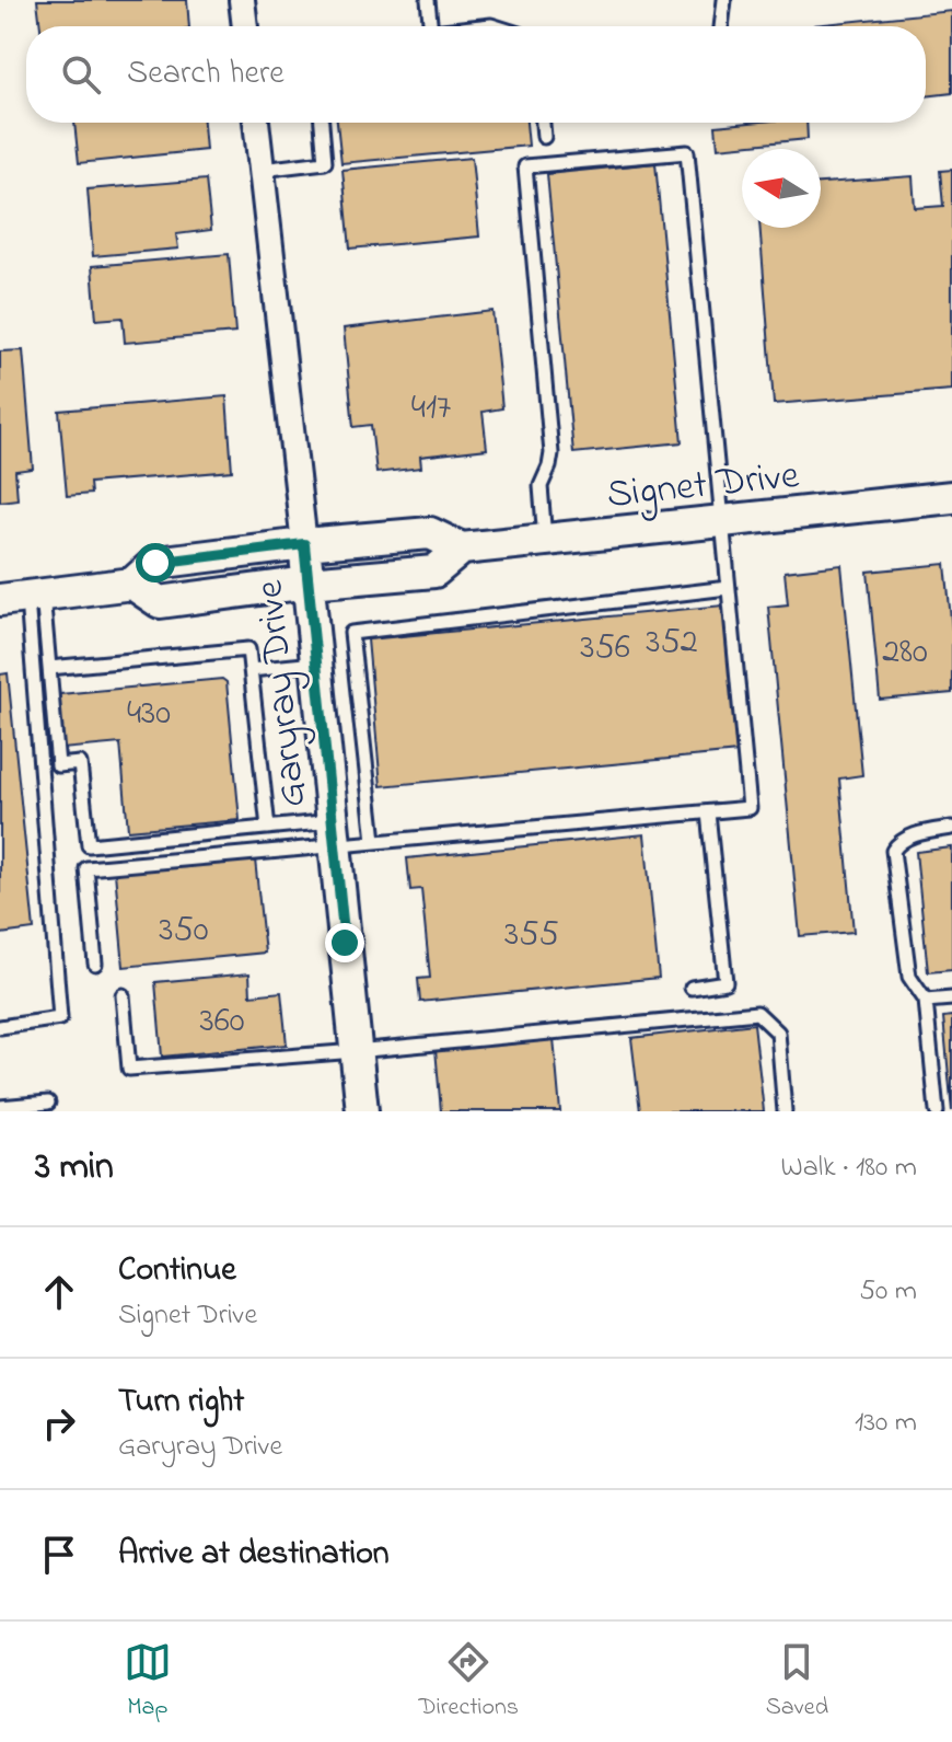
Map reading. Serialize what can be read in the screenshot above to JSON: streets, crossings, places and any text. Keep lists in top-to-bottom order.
{
  "streets": {
    "street": ["Signet Drive", "Garyray Drive"]
  },
  "crossings": [
    ["Signet Drive", "Garyray Drive"]
  ],
  "house_numbers": [
    "417",
    "352",
    "356",
    "280",
    "430",
    "350",
    "355",
    "360"
  ],
  "north": "left",
  "page": {
    "search": "Search here",
    "heading": ["3 min", "Walk · 180 m"],
    "list": [
      ["Continue", "Signet Drive", "50 m"],
      ["Turn right", "Garyray Drive", "130 m"],
      "Arrive at destination"
    ],
    "nav": ["Map", "Directions", "Saved"]
  }
}
